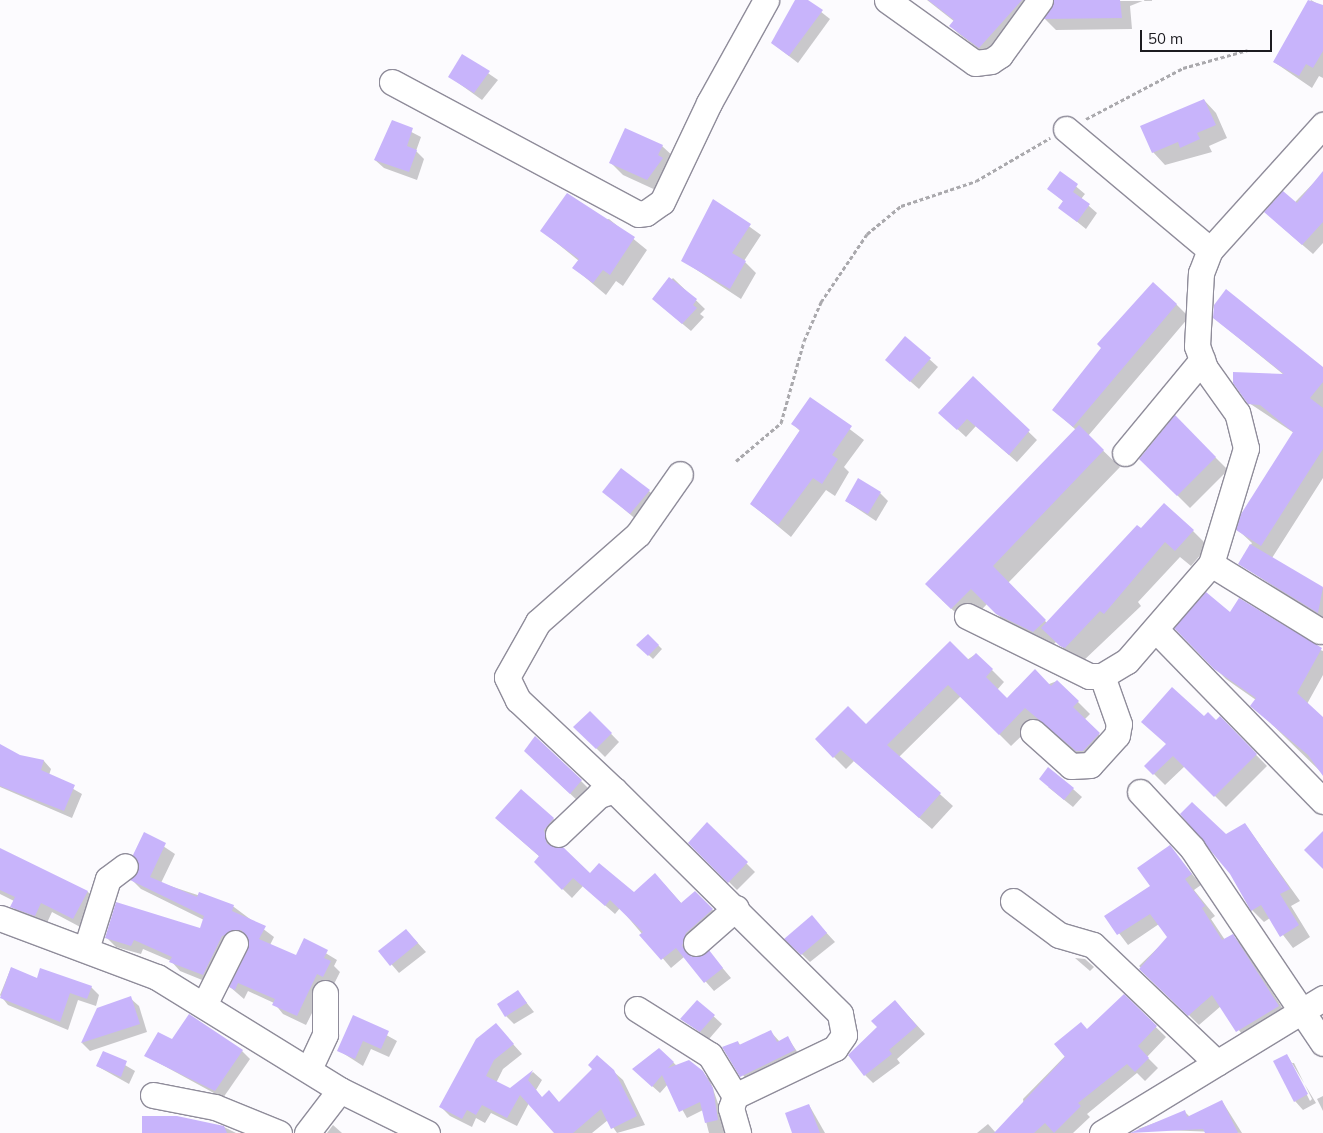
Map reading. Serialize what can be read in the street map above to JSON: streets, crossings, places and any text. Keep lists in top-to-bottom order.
{
  "scale_bar": "50 m"
}
